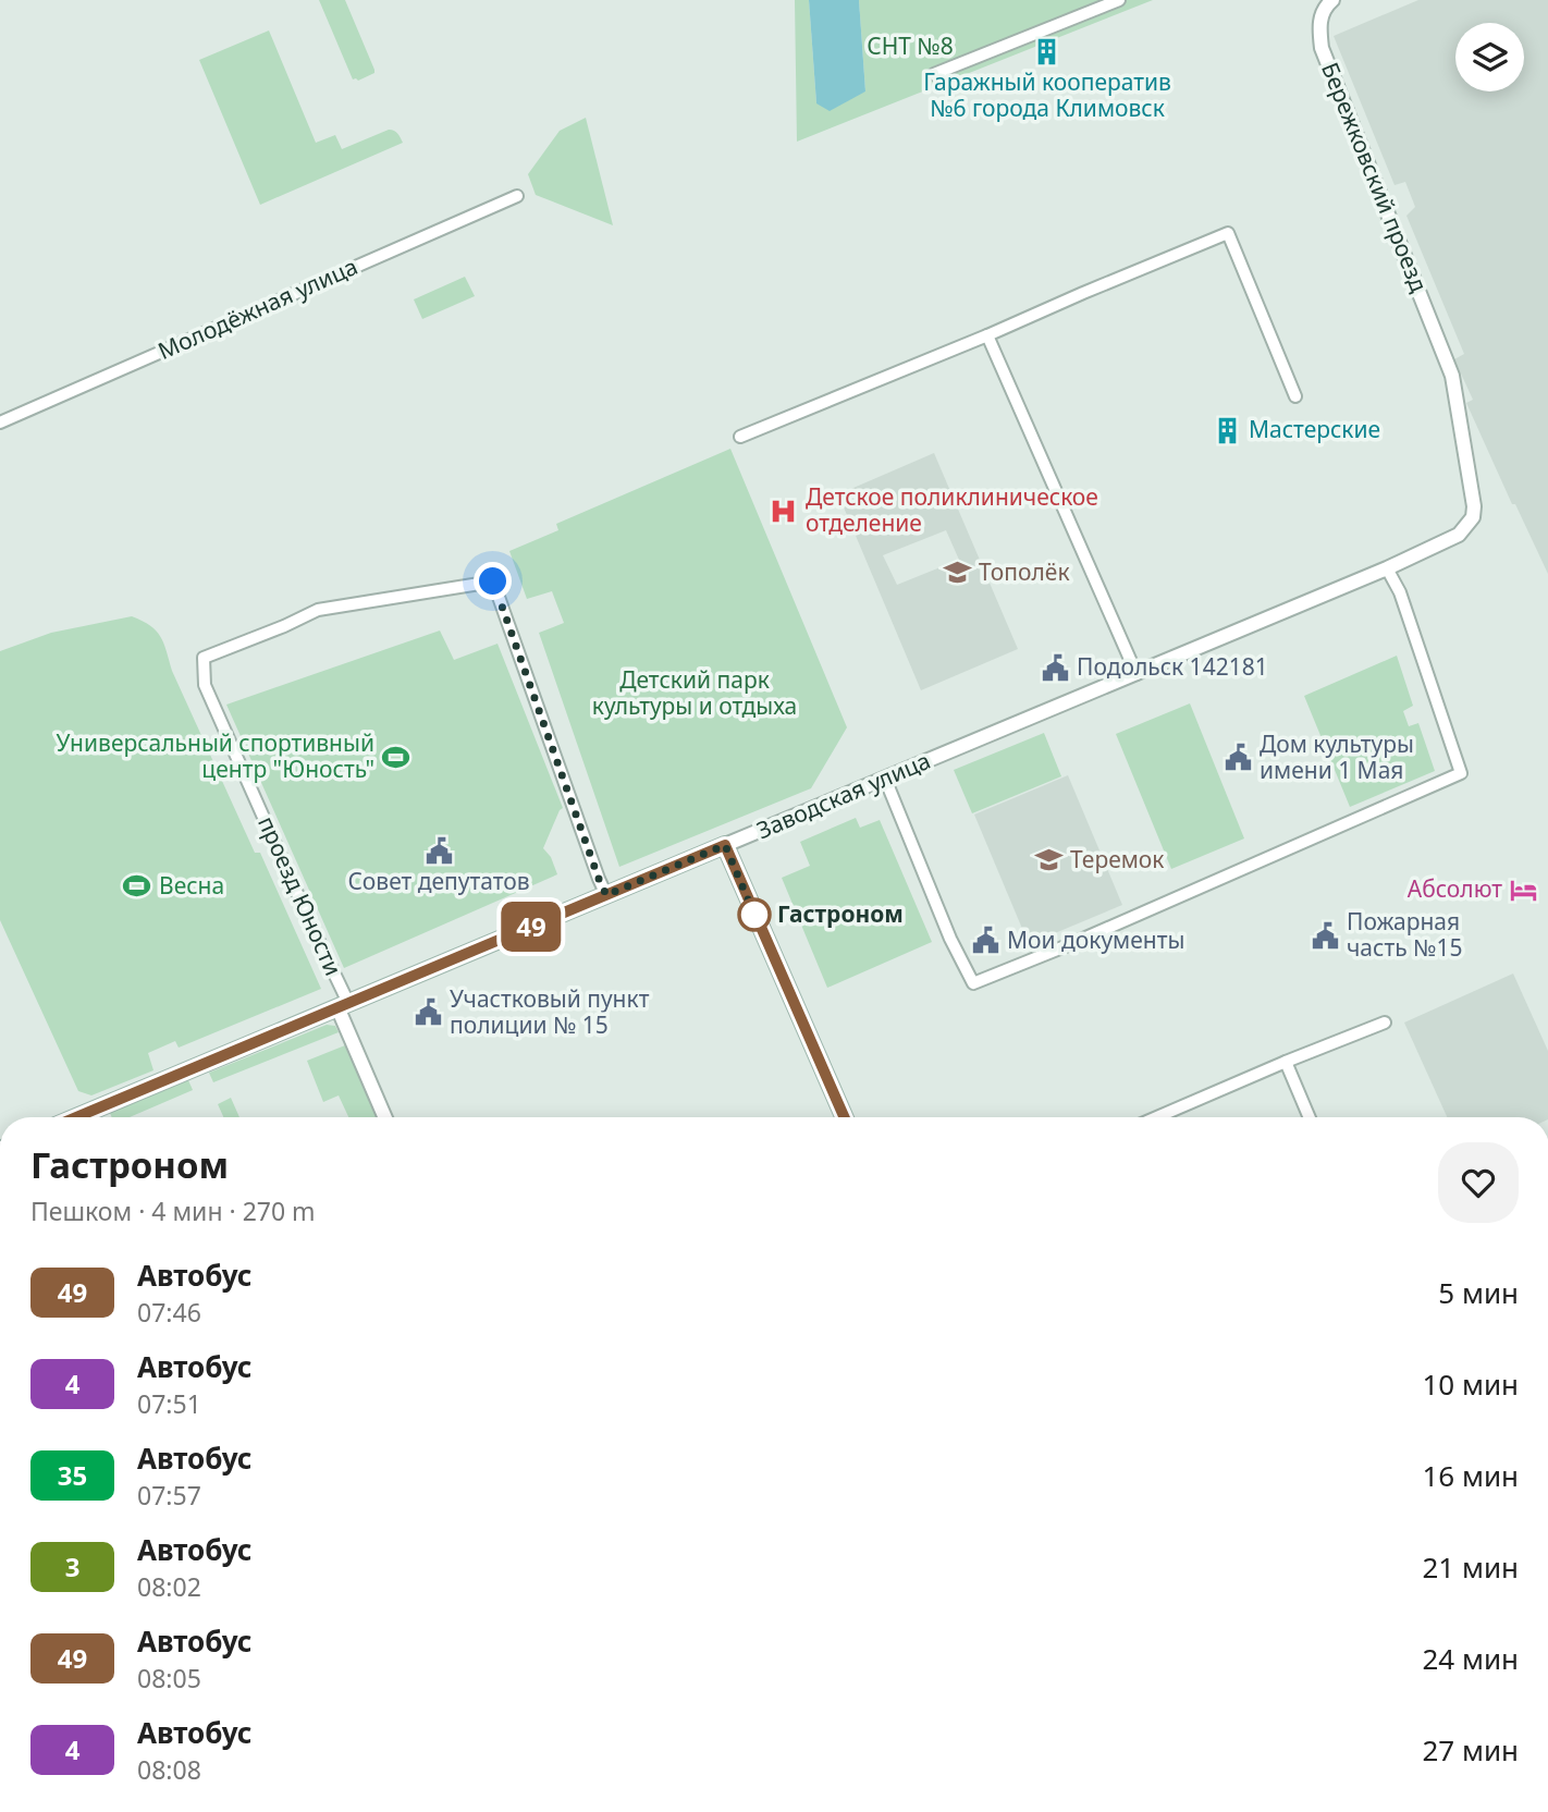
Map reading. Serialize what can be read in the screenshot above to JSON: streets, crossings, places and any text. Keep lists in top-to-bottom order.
{
  "streets": {
    "main road": ["Заводская улица"],
    "street": ["Бережковский проезд", "Молодёжная улица", "проезд Юности"]
  },
  "crossings": [
    ["Бережковский проезд", "Заводская улица"],
    ["Заводская улица", "проезд Юности"]
  ],
  "parks": ["СНТ №8", "Детский парк культуры и отдыха"],
  "places": {
    "building": ["Гаражный кооператив №6 города Климовск", "Мастерские"],
    "hospital": ["Детское поликлиническое отделение"],
    "school or university": ["Тополёк", "Теремок"],
    "public building": [
      "Подольск 142181",
      "Дом культуры имени 1 Мая",
      "Совет депутатов",
      "Пожарная часть №15",
      "Мои документы",
      "Участковый пункт полиции № 15"
    ],
    "sports": ["Универсальный спортивный центр \"Юность\"", "Весна"],
    "hotel": ["Абсолют"],
    "other": ["Гастроном"]
  },
  "lines": ["bus line 49"],
  "page": {
    "on_map": "49",
    "heading": ["Гастроном", "Пешком · 4 мин · 270 m"],
    "list": [
      {
        "mark": "49",
        "name": "Автобус",
        "note": "07:46",
        "value": "5 мин"
      },
      {
        "mark": "4",
        "name": "Автобус",
        "note": "07:51",
        "value": "10 мин"
      },
      {
        "mark": "35",
        "name": "Автобус",
        "note": "07:57",
        "value": "16 мин"
      },
      {
        "mark": "3",
        "name": "Автобус",
        "note": "08:02",
        "value": "21 мин"
      },
      {
        "mark": "49",
        "name": "Автобус",
        "note": "08:05",
        "value": "24 мин"
      },
      {
        "mark": "4",
        "name": "Автобус",
        "note": "08:08",
        "value": "27 мин"
      }
    ]
  }
}
